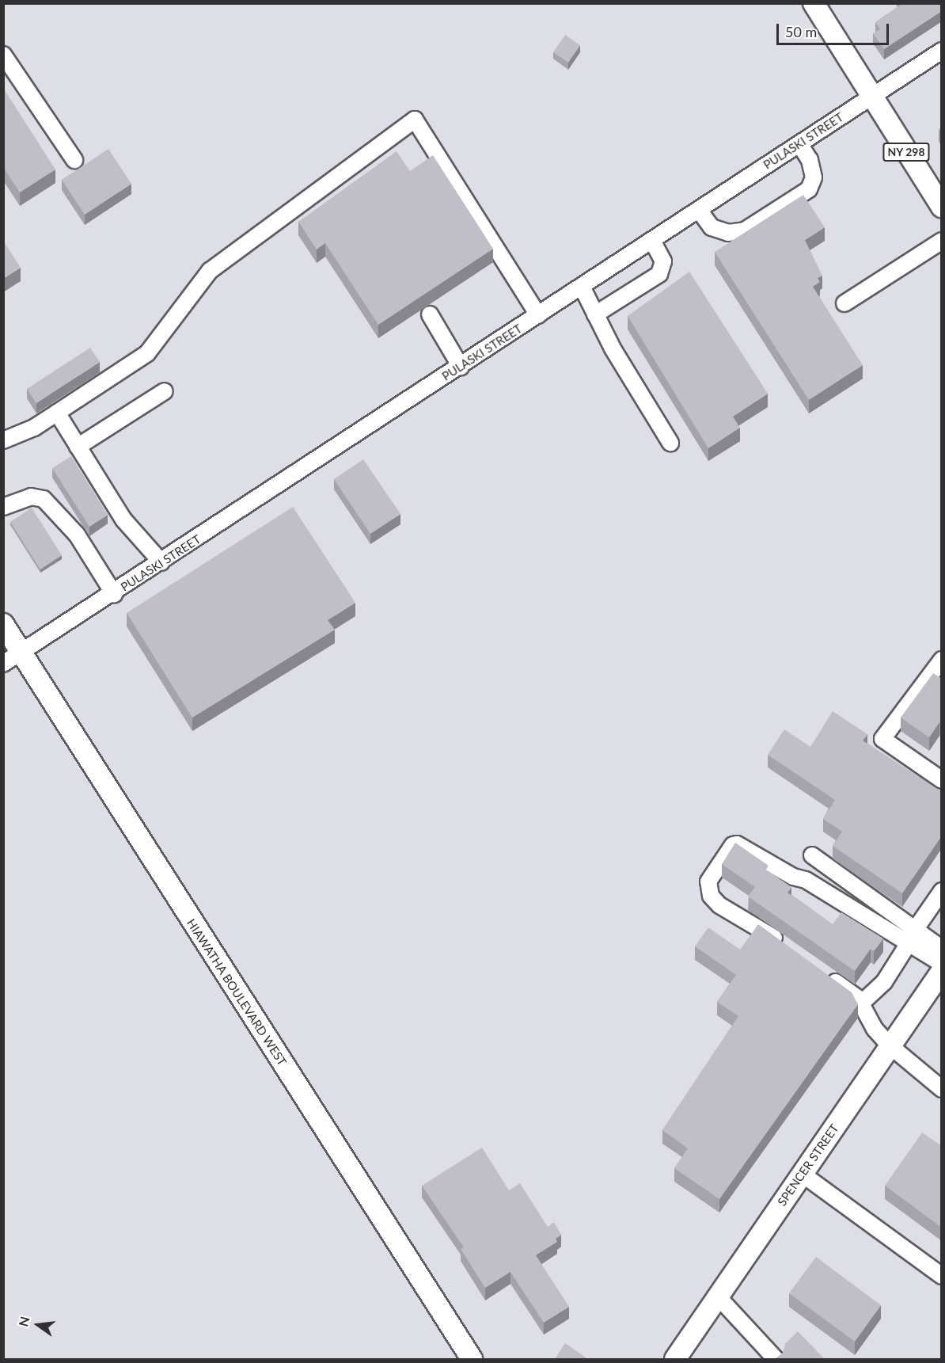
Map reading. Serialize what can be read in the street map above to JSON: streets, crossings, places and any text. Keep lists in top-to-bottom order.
{
  "streets": {
    "main road": ["NY 298", "HIAWATHA BOULEVARD WEST", "SPENCER STREET"],
    "street": ["PULASKI STREET"]
  },
  "crossings": [
    ["PULASKI STREET", "NY 298"],
    ["PULASKI STREET", "HIAWATHA BOULEVARD WEST"]
  ],
  "scale_bar": "50 m",
  "north": "left"
}
